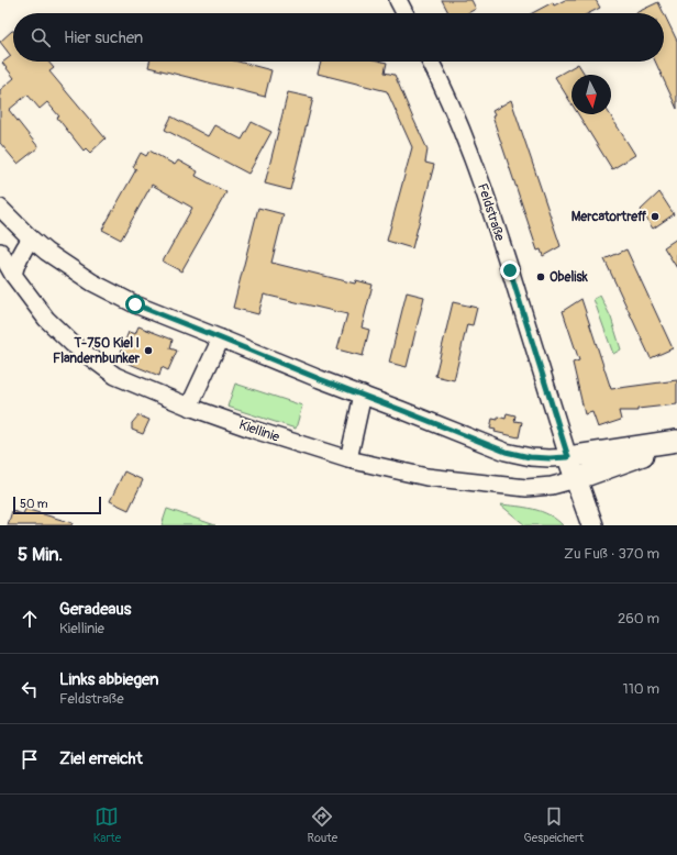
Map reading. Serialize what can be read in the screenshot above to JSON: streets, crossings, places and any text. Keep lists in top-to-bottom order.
{
  "streets": {
    "main road": ["Feldstraße"],
    "street": ["Kiellinie"]
  },
  "crossings": [
    ["Feldstraße", "Kiellinie"]
  ],
  "places": ["Mercatortreff", "Obelisk", "T-750 Kiel I Flandernbunker"],
  "scale_bar": "50 m",
  "north": "bottom",
  "page": {
    "search": "Hier suchen",
    "scale": "50 m",
    "heading": ["5 Min.", "Zu Fuß · 370 m"],
    "list": [
      ["Geradeaus", "Kiellinie", "260 m"],
      ["Links abbiegen", "Feldstraße", "110 m"],
      "Ziel erreicht"
    ],
    "nav": ["Karte", "Route", "Gespeichert"]
  }
}
